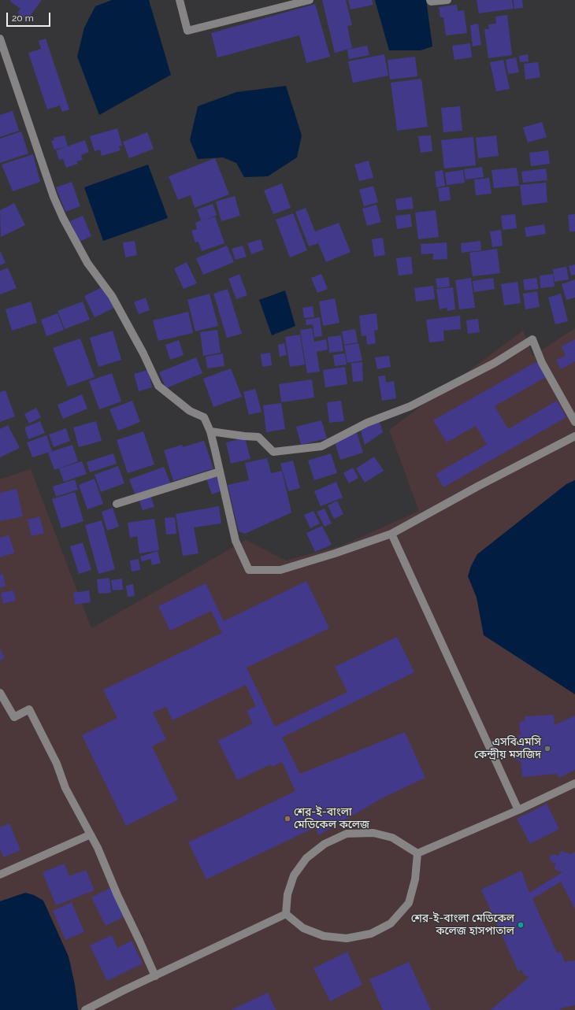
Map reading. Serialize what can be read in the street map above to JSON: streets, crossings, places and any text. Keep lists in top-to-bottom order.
{
  "places": ["এসবিএমসি কেন্দ্রীয় মসজিদ", "শের-ই-বাংলা মেডিকেল কলেজ", "শের-ই-বাংলা মেডিকেল কলেজ হাসপাতাল"],
  "scale_bar": "20 m"
}
